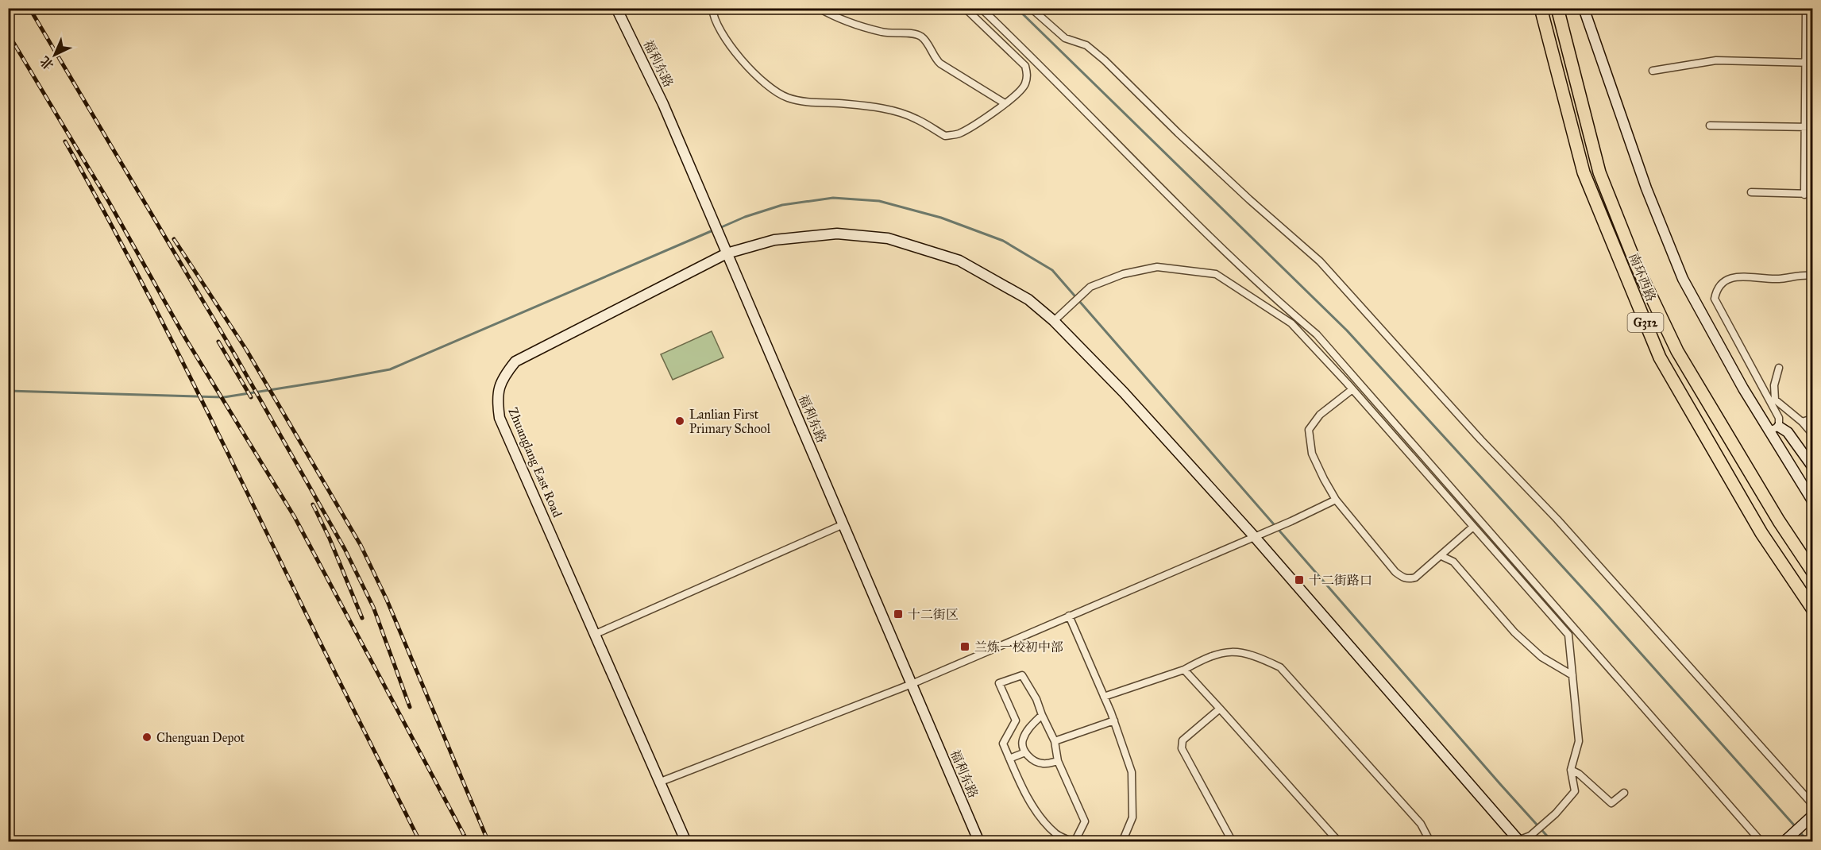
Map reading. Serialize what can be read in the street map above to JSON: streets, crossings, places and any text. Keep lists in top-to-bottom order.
{
  "streets": {
    "highway": ["南环西路", "G312"],
    "street": ["福利东路", "Zhuanglang East Road"]
  },
  "crossings": [
    ["福利东路", "Zhuanglang East Road"]
  ],
  "places": {
    "other": ["Lanlian First Primary School", "Chenguan Depot"],
    "transit": ["十二街路口", "十二街区", "兰炼一校初中部"]
  },
  "north": "bottom left"
}
